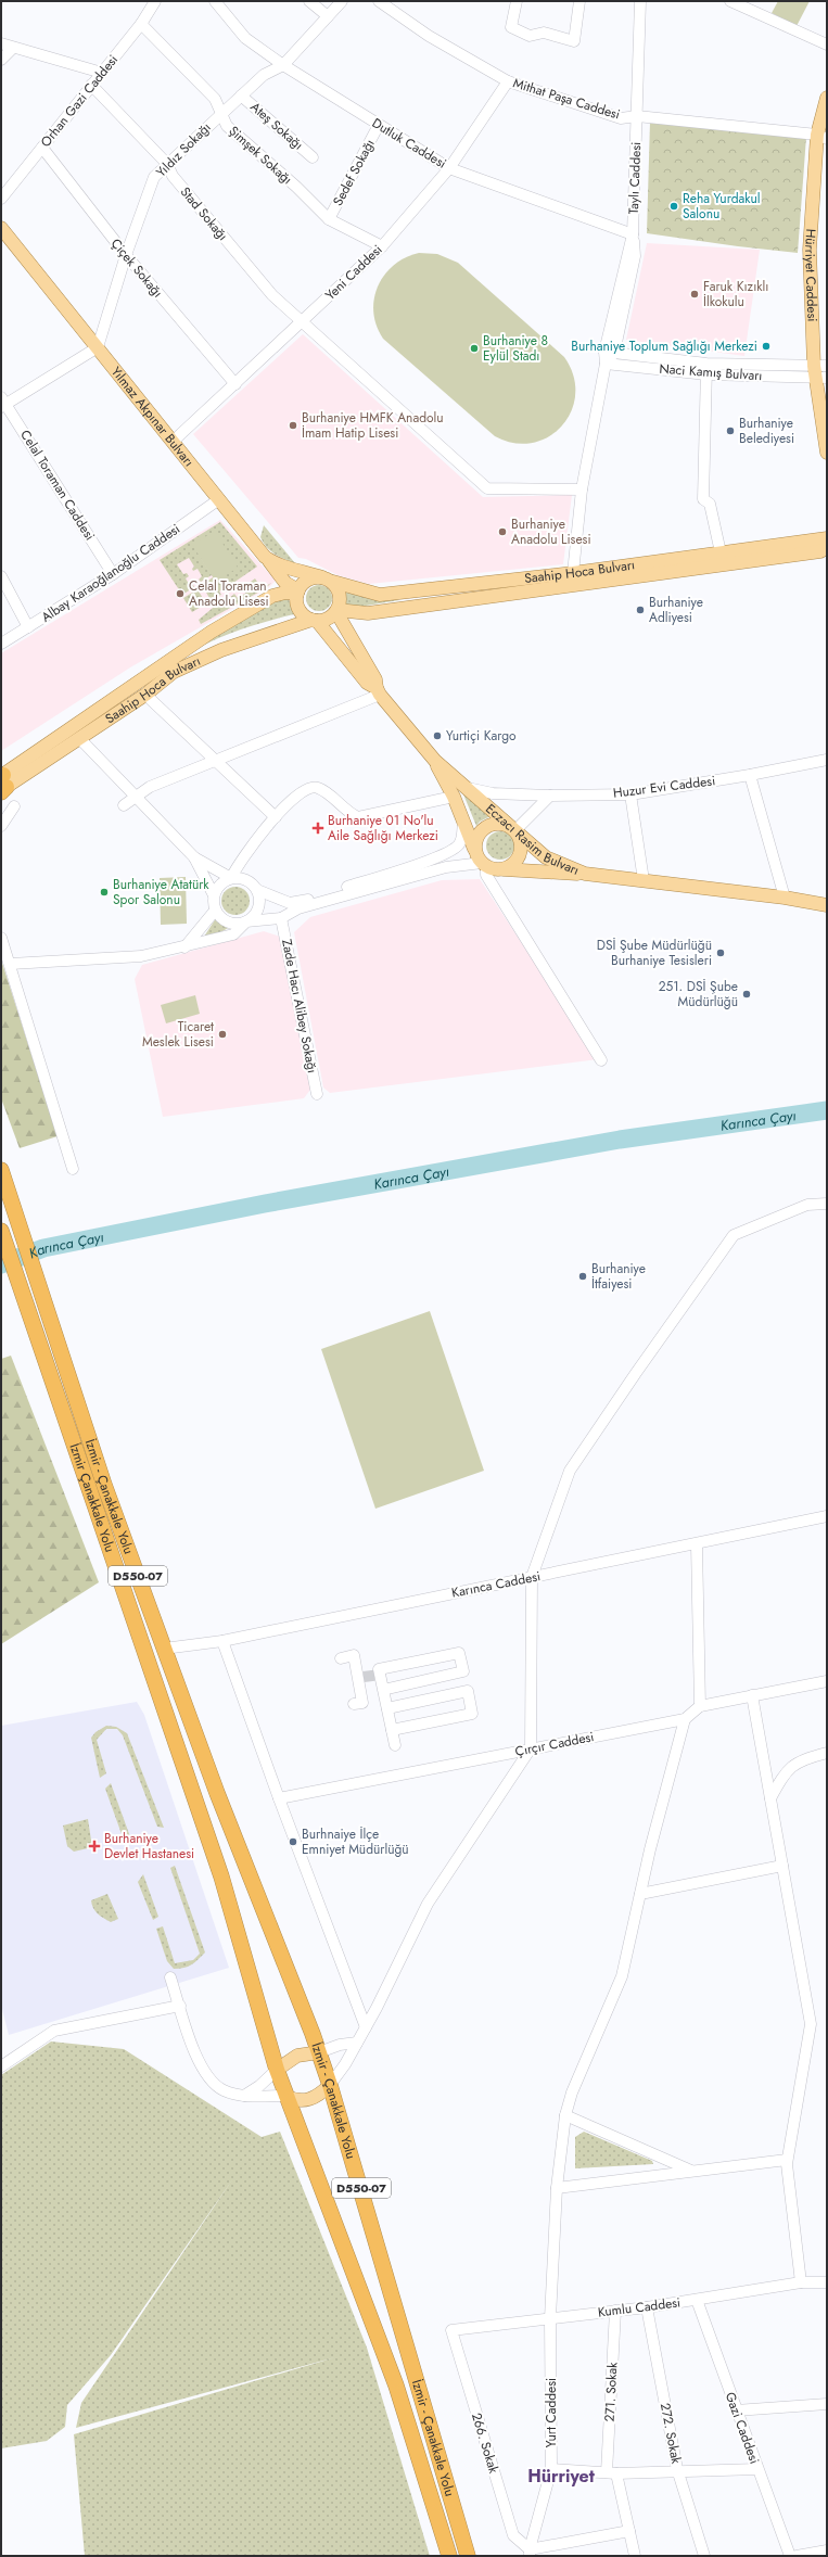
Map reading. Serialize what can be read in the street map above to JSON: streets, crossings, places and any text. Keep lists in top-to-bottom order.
{
  "streets": {
    "highway": ["İzmir - Çanakkale Yolu", "İzmir Çanakkale Yolu", "D550-07"],
    "main road": [
      "Hürriyet Caddesi",
      "Yılmaz Akpınar Bulvarı",
      "Saahip Hoca Bulvarı",
      "Eczacı Rasim Bulvarı"
    ],
    "street": [
      "Mithat Paşa Caddesi",
      "Orhan Gazi Caddesi",
      "Ateş Sokağı",
      "Dutluk Caddesi",
      "Yıldız Sokağı",
      "Şimşek Sokağı",
      "Sedef Sokağı",
      "Taylı Caddesi",
      "Stad Sokağı",
      "Çiçek Sokağı",
      "Yeni Caddesi",
      "Naci Kamış Bulvarı",
      "Celal Toraman Caddesi",
      "Albay Karaoğlanoğlu Caddesi",
      "Huzur Evi Caddesi",
      "Zade Hacı Alibey Sokağı",
      "Karınca Caddesi",
      "Çırçır Caddesi",
      "Kumlu Caddesi",
      "271. Sokak",
      "Yurt Caddesi",
      "Gazi Caddesi",
      "272. Sokak",
      "266. Sokak"
    ]
  },
  "crossings": [
    ["Mithat Paşa Caddesi", "Taylı Caddesi"],
    ["Mithat Paşa Caddesi", "Yeni Caddesi"],
    ["Mithat Paşa Caddesi", "Hürriyet Caddesi"],
    ["Orhan Gazi Caddesi", "Şimşek Sokağı"],
    ["Orhan Gazi Caddesi", "Stad Sokağı"],
    ["Orhan Gazi Caddesi", "Çiçek Sokağı"],
    ["Ateş Sokağı", "Yıldız Sokağı"],
    ["Dutluk Caddesi", "Yıldız Sokağı"],
    ["Dutluk Caddesi", "Sedef Sokağı"],
    ["Dutluk Caddesi", "Taylı Caddesi"],
    ["Dutluk Caddesi", "Yeni Caddesi"],
    ["Yıldız Sokağı", "Şimşek Sokağı"],
    ["Yıldız Sokağı", "Stad Sokağı"],
    ["Yıldız Sokağı", "Çiçek Sokağı"],
    ["Yıldız Sokağı", "Yılmaz Akpınar Bulvarı"],
    ["Şimşek Sokağı", "Sedef Sokağı"],
    ["Şimşek Sokağı", "Yeni Caddesi"],
    ["Taylı Caddesi", "Naci Kamış Bulvarı"],
    ["Stad Sokağı", "Yeni Caddesi"],
    ["Çiçek Sokağı", "Yeni Caddesi"],
    ["Yeni Caddesi", "Yılmaz Akpınar Bulvarı"],
    ["Hürriyet Caddesi", "Naci Kamış Bulvarı"],
    ["Yılmaz Akpınar Bulvarı", "Saahip Hoca Bulvarı"],
    ["Yılmaz Akpınar Bulvarı", "Albay Karaoğlanoğlu Caddesi"],
    ["Yılmaz Akpınar Bulvarı", "Eczacı Rasim Bulvarı"],
    ["Celal Toraman Caddesi", "Albay Karaoğlanoğlu Caddesi"],
    ["Saahip Hoca Bulvarı", "Eczacı Rasim Bulvarı"],
    ["Huzur Evi Caddesi", "Eczacı Rasim Bulvarı"],
    ["İzmir - Çanakkale Yolu", "İzmir Çanakkale Yolu"],
    ["İzmir - Çanakkale Yolu", "Karınca Caddesi"],
    ["Çırçır Caddesi", "Yurt Caddesi"],
    ["Kumlu Caddesi", "271. Sokak"],
    ["Kumlu Caddesi", "Yurt Caddesi"],
    ["Kumlu Caddesi", "Gazi Caddesi"],
    ["Kumlu Caddesi", "272. Sokak"],
    ["Kumlu Caddesi", "266. Sokak"],
    ["Yurt Caddesi", "266. Sokak"]
  ],
  "districts": ["Hürriyet"],
  "water": ["Karınca Çayı"],
  "places": {
    "other": [
      "Reha Yurdakul Salonu",
      "Faruk Kızıklı İlkokulu",
      "Burhaniye Toplum Sağlığı Merkezi",
      "Burhaniye 8 Eylül Stadı",
      "Burhaniye HMFK Anadolu İmam Hatip Lisesi",
      "Burhaniye Belediyesi",
      "Burhaniye Anadolu Lisesi",
      "Celal Toraman Anadolu Lisesi",
      "Burhaniye Adliyesi",
      "Yurtiçi Kargo",
      "Burhaniye Atatürk Spor Salonu",
      "DSİ Şube Müdürlüğü Burhaniye Tesisleri",
      "251. DSİ Şube Müdürlüğü",
      "Ticaret Meslek Lisesi",
      "Burhaniye İtfaiyesi",
      "Burhnaiye İlçe Emniyet Müdürlüğü"
    ],
    "health": ["Burhaniye 01 No'lu Aile Sağlığı Merkezi", "Burhaniye Devlet Hastanesi"]
  }
}
